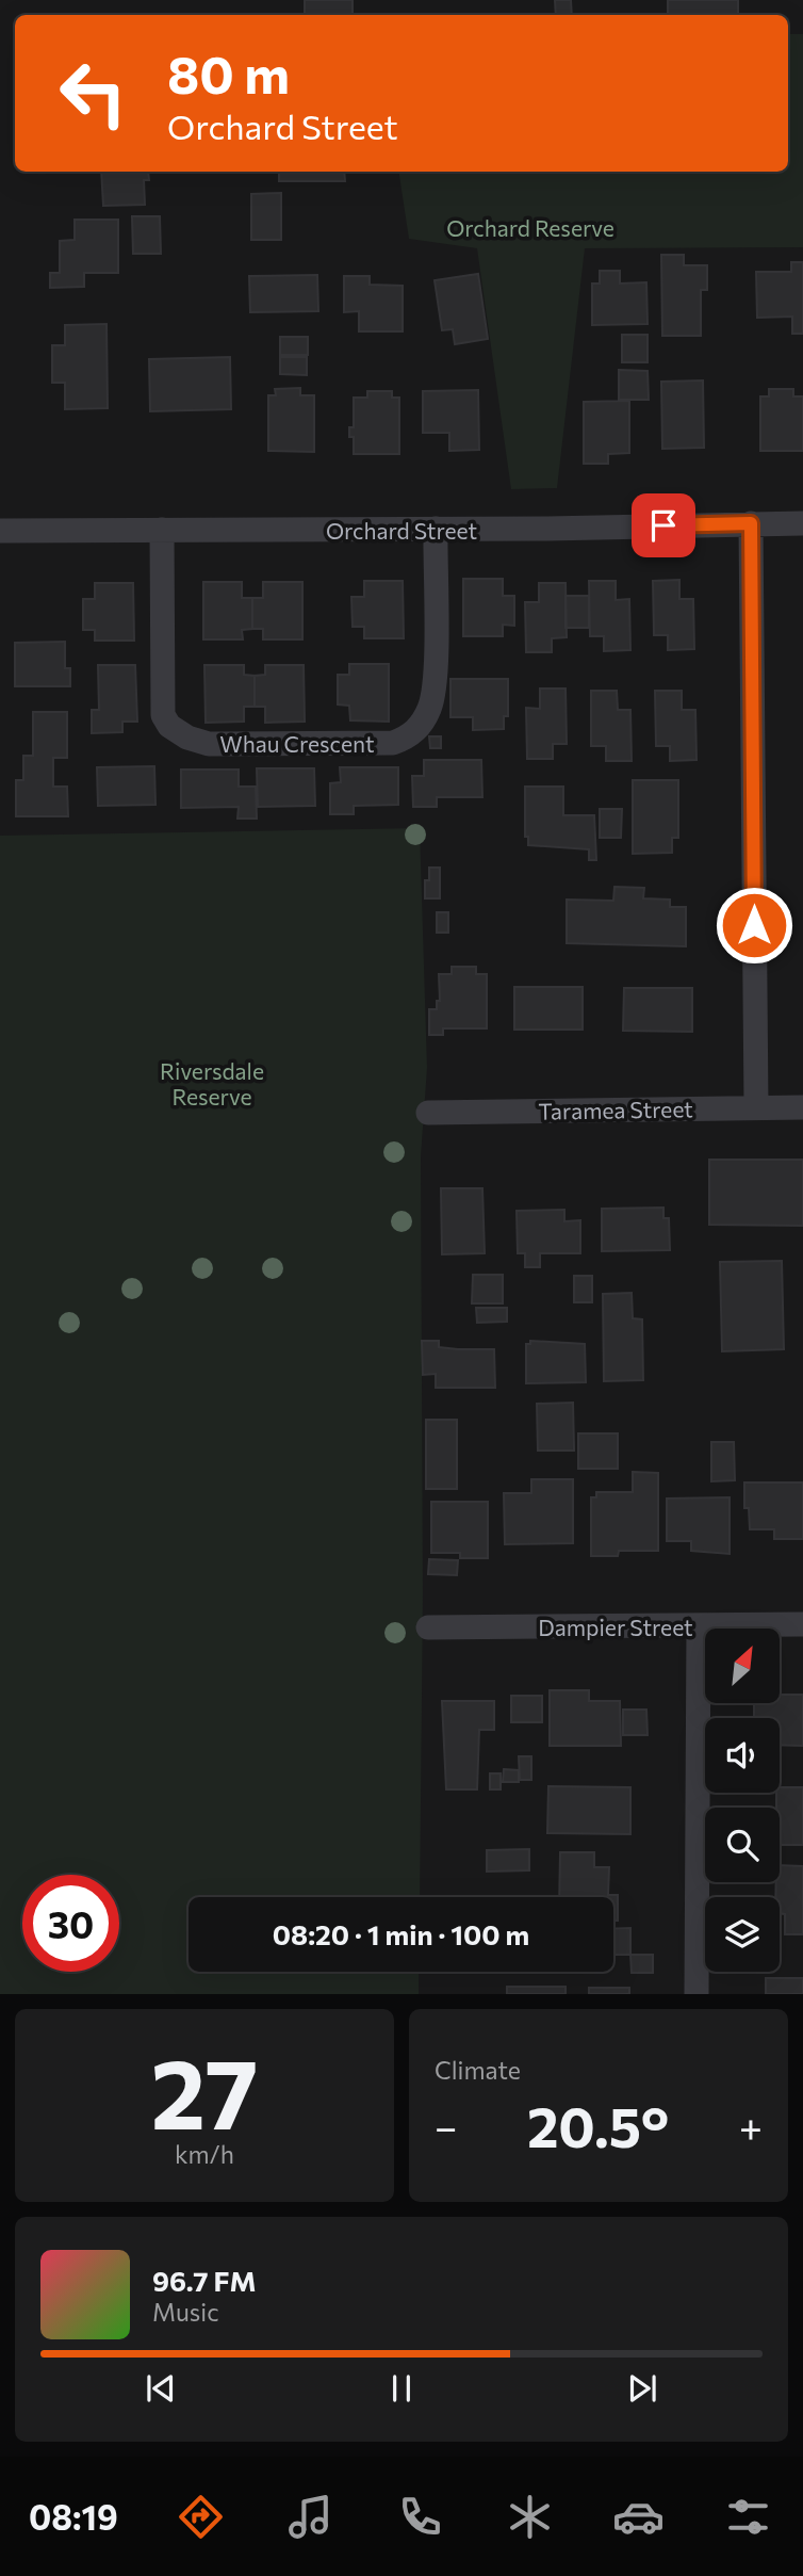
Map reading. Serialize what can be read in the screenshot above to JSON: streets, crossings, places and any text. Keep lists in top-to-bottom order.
{
  "streets": {
    "street": [
      "Orchard Street",
      "Whau Crescent",
      "Taramea Street",
      "Dampier Street"
    ]
  },
  "crossings": [
    ["Orchard Street", "Whau Crescent"]
  ],
  "parks": ["Orchard Reserve", "Riversdale Reserve"],
  "north": "top right",
  "page": {
    "turn": ["80 m", "Orchard Street"],
    "limit": "30",
    "trip": "08:20 · 1 min · 100 m",
    "tile": [
      ["27", "km/h"],
      "Climate"
    ],
    "heat": ["−", "20.5°", "+"],
    "song": ["96.7 FM", "Music"],
    "tabs": "08:19"
  }
}
